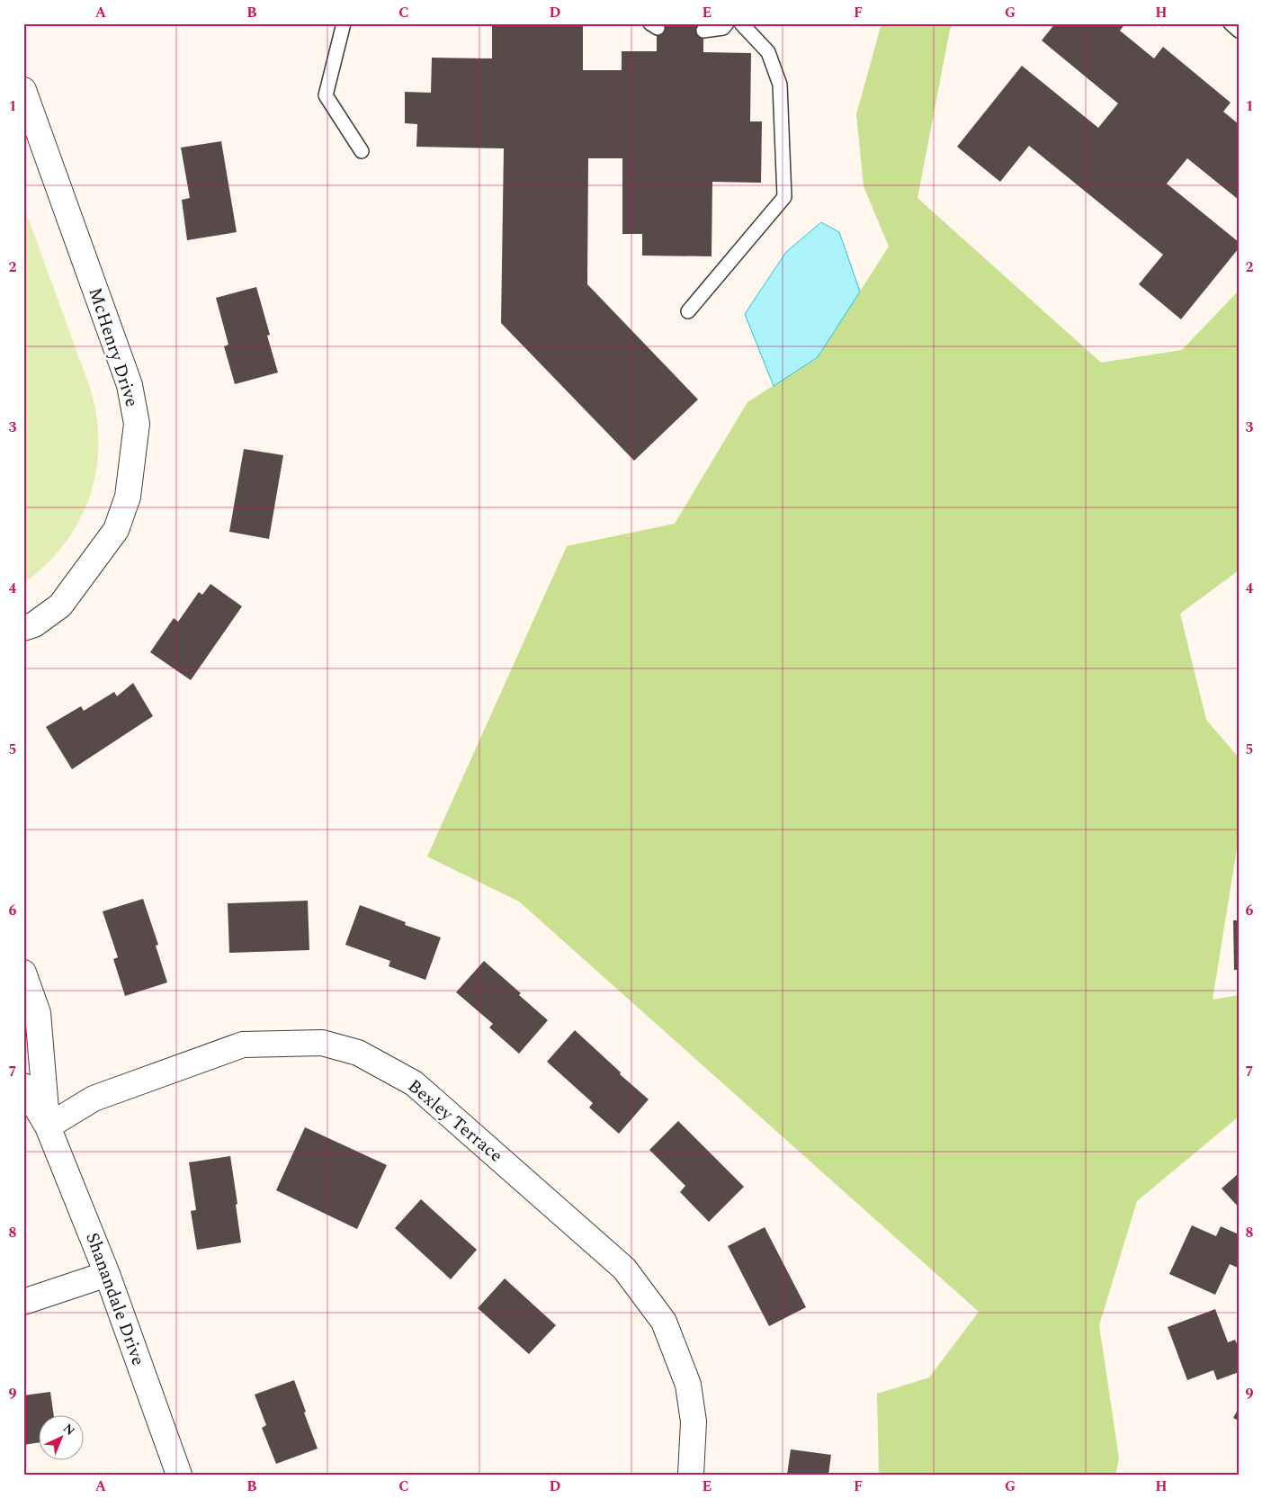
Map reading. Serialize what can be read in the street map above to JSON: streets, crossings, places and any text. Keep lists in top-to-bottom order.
{
  "streets": {
    "street": ["McHenry Drive", "Bexley Terrace", "Shanandale Drive"]
  },
  "crossings": [
    ["Bexley Terrace", "Shanandale Drive"]
  ],
  "north": "top right",
  "grid": {
    "columns": [
      "A",
      "B",
      "C",
      "D",
      "E",
      "F",
      "G",
      "H"
    ],
    "rows": [
      "1",
      "2",
      "3",
      "4",
      "5",
      "6",
      "7",
      "8",
      "9"
    ]
  }
}
